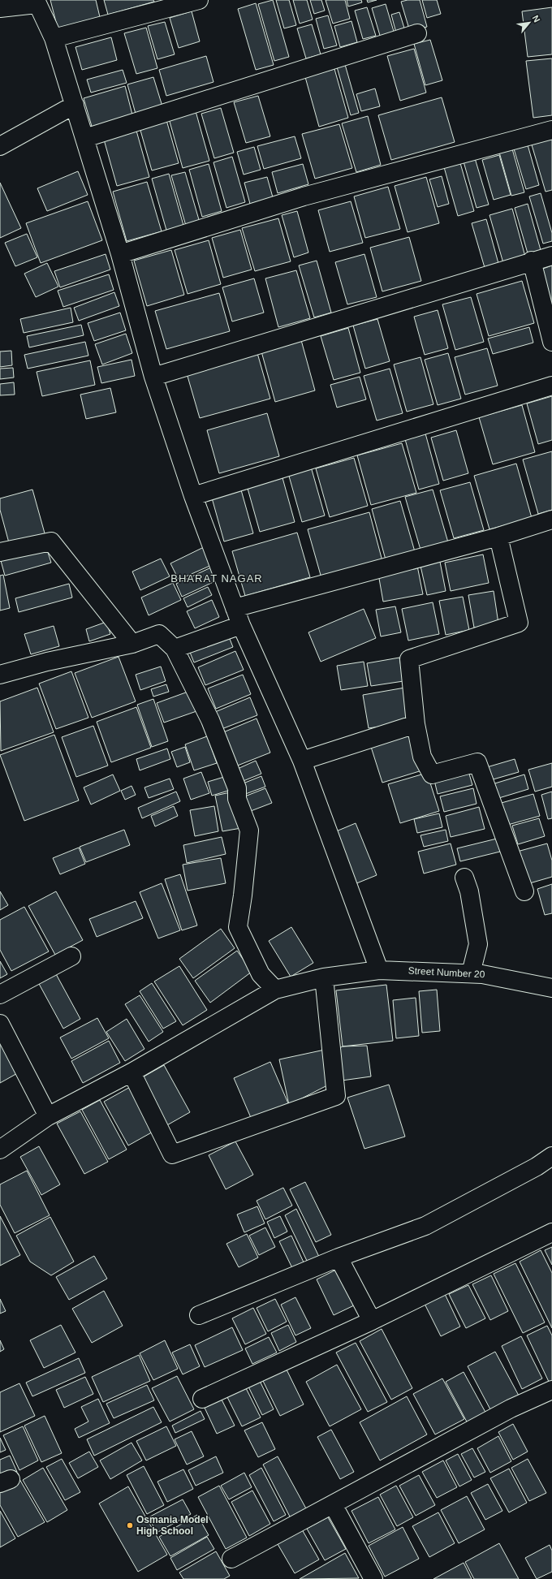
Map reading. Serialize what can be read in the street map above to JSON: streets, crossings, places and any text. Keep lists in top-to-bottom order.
{
  "streets": {
    "street": ["Street Number 20"]
  },
  "districts": ["BHARAT NAGAR"],
  "places": ["Osmania Model High School"],
  "north": "top right"
}
